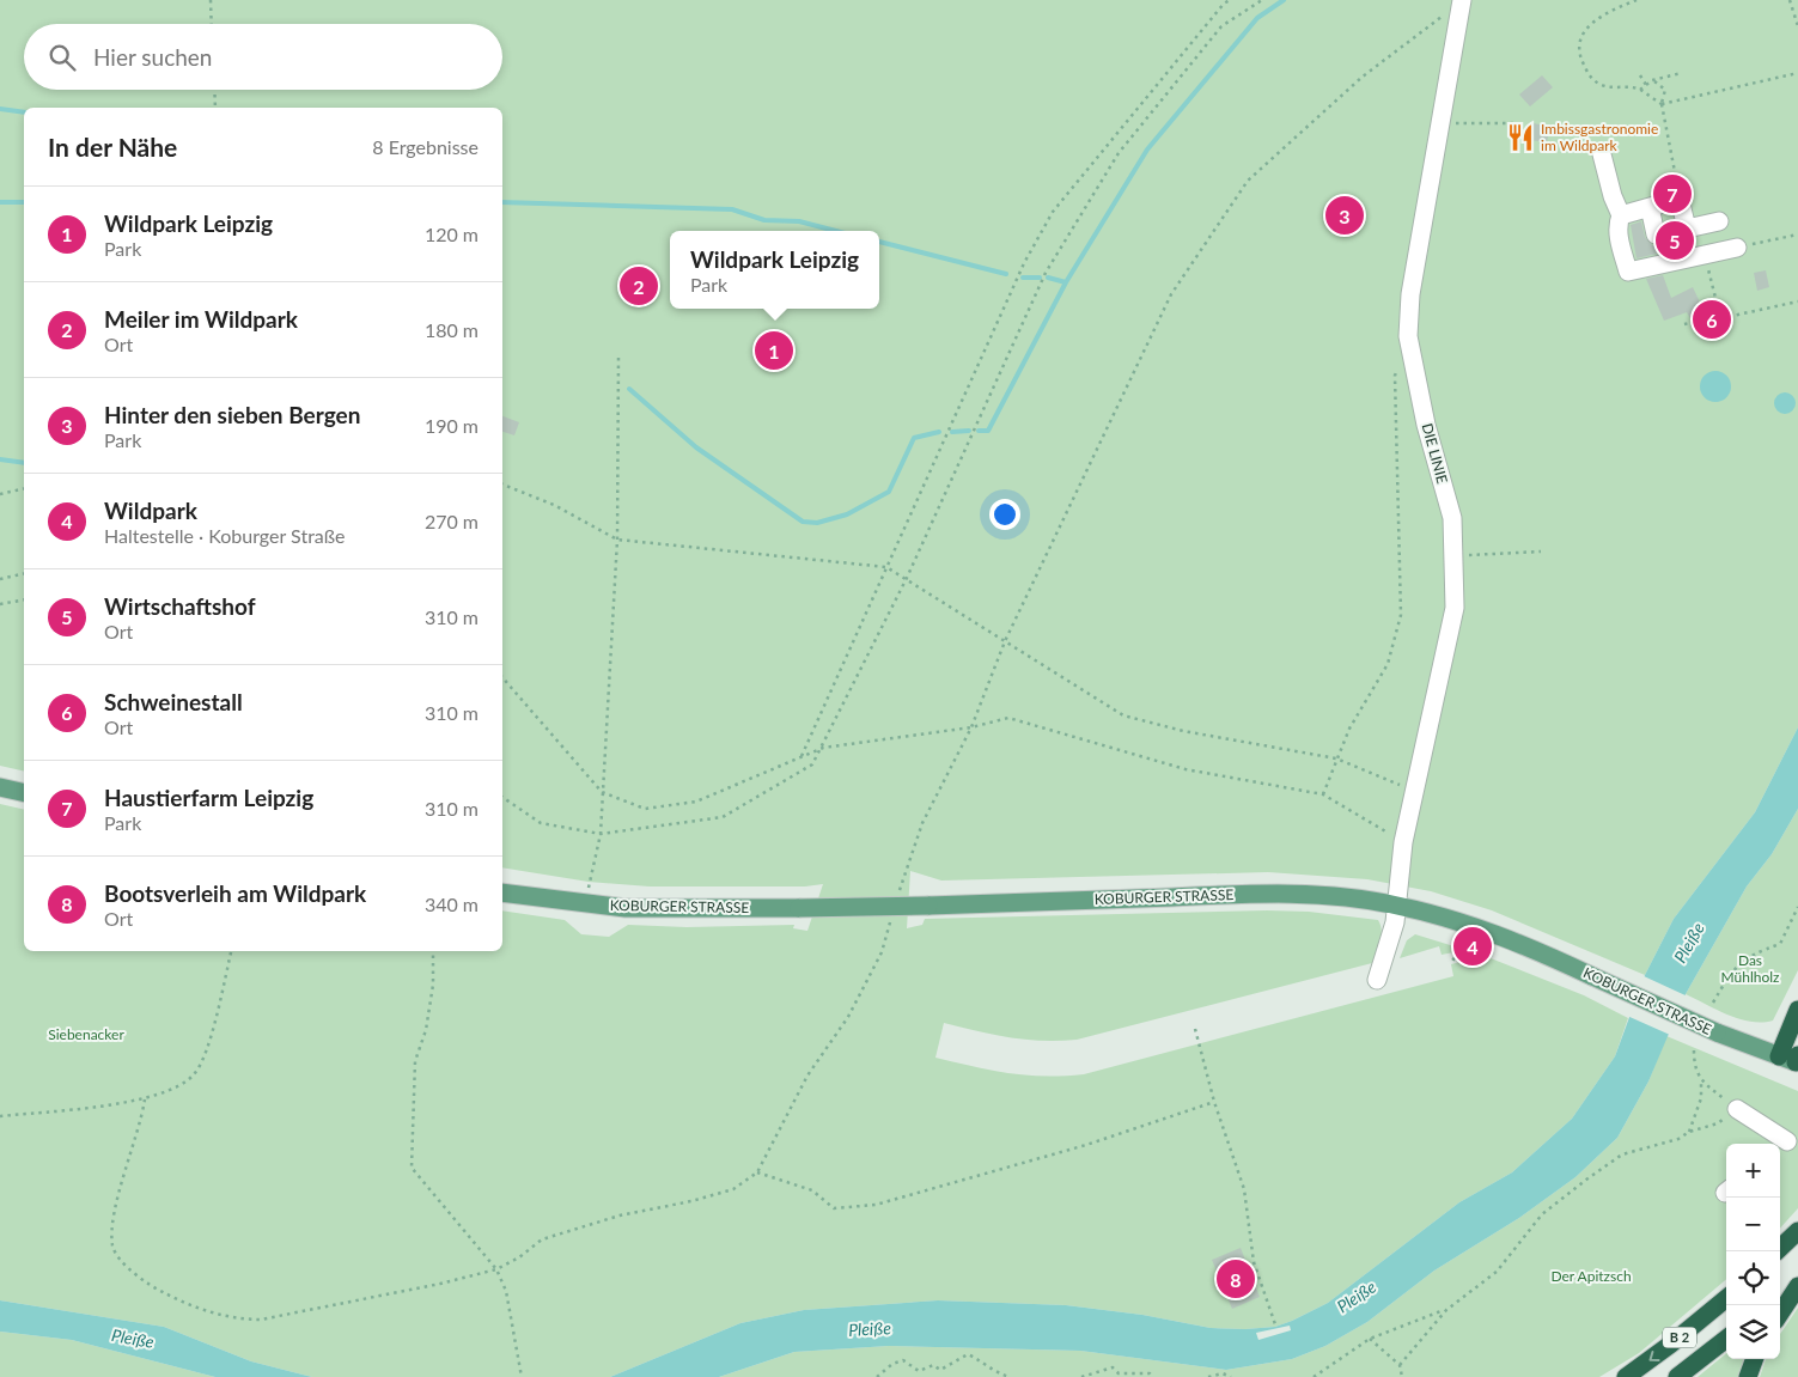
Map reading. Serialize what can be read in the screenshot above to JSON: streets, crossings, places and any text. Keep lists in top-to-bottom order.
{
  "streets": {
    "highway": ["B 2"],
    "main road": ["KOBURGER STRASSE"],
    "lane": ["DIE LINIE"]
  },
  "crossings": [
    ["DIE LINIE", "KOBURGER STRASSE"]
  ],
  "water": ["Pleiße"],
  "parks": ["Das Mühlholz", "Siebenacker", "Der Apitzsch"],
  "places": {
    "restaurant": ["Imbissgastronomie im Wildpark"]
  },
  "page": {
    "search": "Hier suchen",
    "heading": ["In der Nähe", "8 Ergebnisse"],
    "pins": [
      "7",
      "3",
      "5",
      "2",
      "6",
      "1",
      "4",
      "8"
    ],
    "list": [
      {
        "mark": "1",
        "name": "Wildpark Leipzig",
        "note": "Park",
        "value": "120 m"
      },
      {
        "mark": "2",
        "name": "Meiler im Wildpark",
        "note": "Ort",
        "value": "180 m"
      },
      {
        "mark": "3",
        "name": "Hinter den sieben Bergen",
        "note": "Park",
        "value": "190 m"
      },
      {
        "mark": "4",
        "name": "Wildpark",
        "note": "Haltestelle · Koburger Straße",
        "value": "270 m"
      },
      {
        "mark": "5",
        "name": "Wirtschaftshof",
        "note": "Ort",
        "value": "310 m"
      },
      {
        "mark": "6",
        "name": "Schweinestall",
        "note": "Ort",
        "value": "310 m"
      },
      {
        "mark": "7",
        "name": "Haustierfarm Leipzig",
        "note": "Park",
        "value": "310 m"
      },
      {
        "mark": "8",
        "name": "Bootsverleih am Wildpark",
        "note": "Ort",
        "value": "340 m"
      }
    ],
    "popup": ["Wildpark Leipzig", "Park"],
    "map_buttons": ["+", "−"]
  }
}
